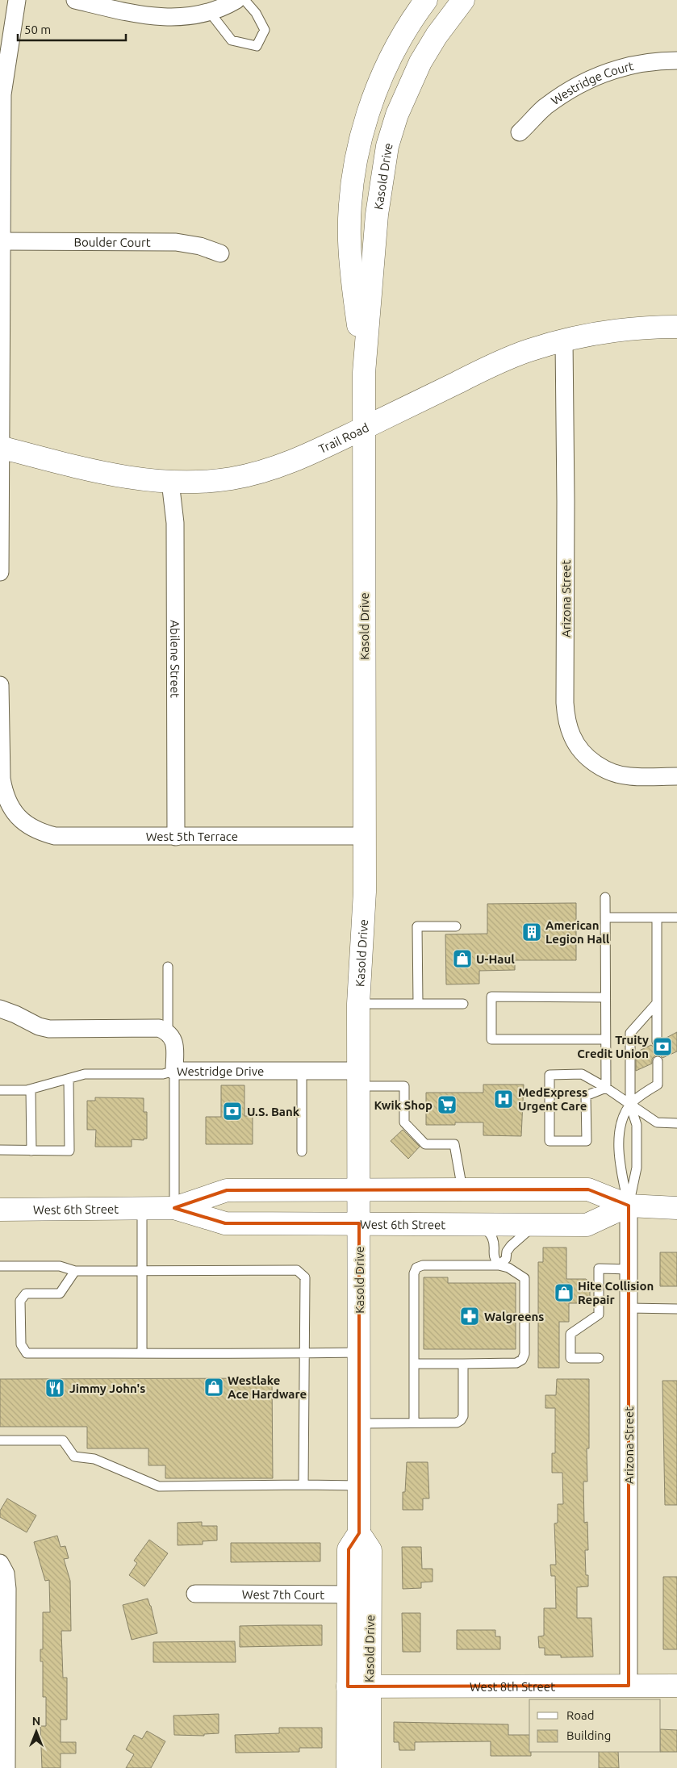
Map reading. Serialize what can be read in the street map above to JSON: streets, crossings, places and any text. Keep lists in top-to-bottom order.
{
  "streets": {
    "main road": [
      "Kasold Drive",
      "Trail Road",
      "West 6th Street",
      "West 8th Street"
    ],
    "street": [
      "Westridge Court",
      "Boulder Court",
      "Arizona Street",
      "Abilene Street",
      "West 5th Terrace",
      "Westridge Drive",
      "West 7th Court"
    ]
  },
  "crossings": [
    ["Kasold Drive", "Trail Road"],
    ["Kasold Drive", "West 5th Terrace"],
    ["Kasold Drive", "Westridge Drive"],
    ["Kasold Drive", "West 6th Street"],
    ["Kasold Drive", "West 7th Court"],
    ["Kasold Drive", "West 8th Street"],
    ["Trail Road", "Arizona Street"],
    ["Trail Road", "Abilene Street"],
    ["Arizona Street", "West 6th Street"],
    ["Arizona Street", "West 8th Street"],
    ["Abilene Street", "West 5th Terrace"]
  ],
  "places": {
    "building": ["American Legion Hall"],
    "shop": ["U-Haul", "Hite Collision Repair", "Westlake Ace Hardware"],
    "bank": ["Truity Credit Union", "U.S. Bank"],
    "hospital": ["MedExpress Urgent Care"],
    "supermarket": ["Kwik Shop"],
    "pharmacy": ["Walgreens"],
    "restaurant": ["Jimmy John's"]
  },
  "legend": ["Road", "Building"],
  "scale_bar": "50 m",
  "north": "top"
}
